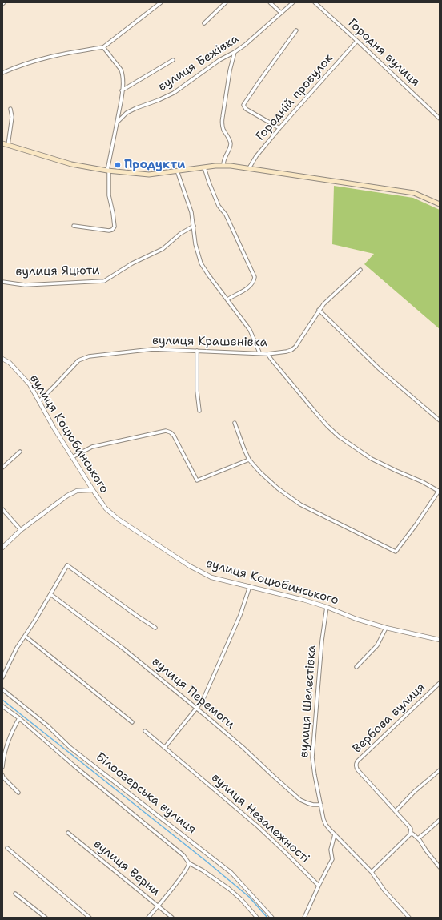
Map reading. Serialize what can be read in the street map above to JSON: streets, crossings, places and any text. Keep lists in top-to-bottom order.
{
  "streets": {
    "street": [
      "Городня вулиця",
      "вулиця Бежівка",
      "Городній провулок",
      "вулиця Яцюти",
      "вулиця Крашенівка",
      "вулиця Коцюбинського",
      "вулиця Перемоги",
      "вулиця Шелестівка",
      "Вербова вулиця",
      "Білоозерська вулиця",
      "вулиця Незалежності",
      "вулиця Верни"
    ]
  },
  "crossings": [
    ["Городня вулиця", "Городній провулок"],
    ["вулиця Крашенівка", "вулиця Коцюбинського"],
    ["вулиця Коцюбинського", "вулиця Шелестівка"],
    ["вулиця Перемоги", "вулиця Шелестівка"]
  ],
  "places": ["Продукти"]
}
